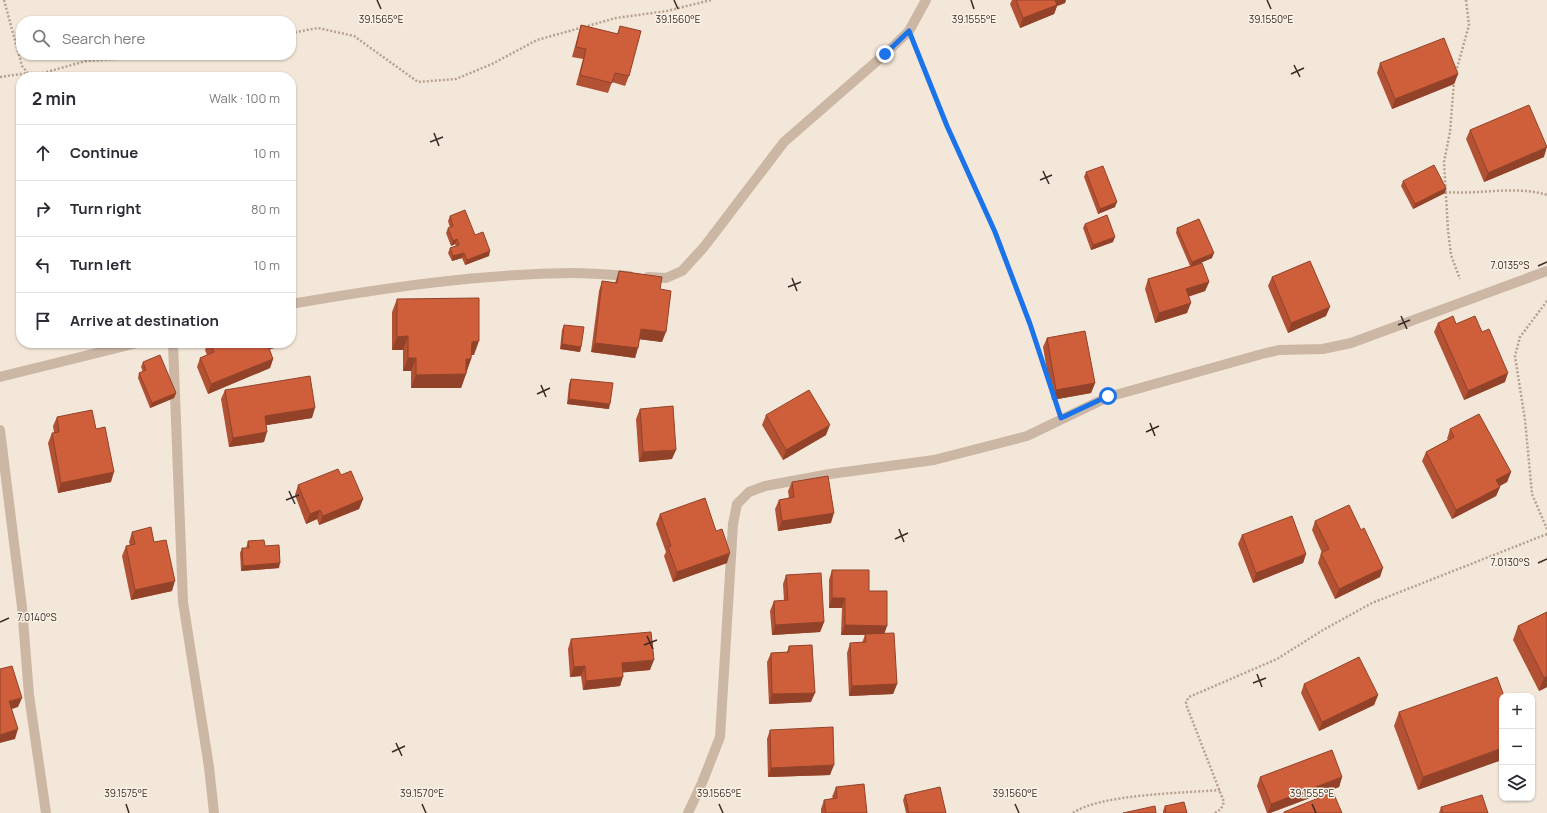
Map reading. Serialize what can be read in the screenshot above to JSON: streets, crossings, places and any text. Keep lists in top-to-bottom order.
{
  "page": {
    "search": "Search here",
    "heading": ["2 min", "Walk · 100 m"],
    "list": [
      ["Continue", "10 m"],
      ["Turn right", "80 m"],
      ["Turn left", "10 m"],
      "Arrive at destination"
    ],
    "map_buttons": ["+", "−"]
  },
  "coordinates": [
    "39.1565°E",
    "39.1560°E",
    "39.1555°E",
    "39.1550°E",
    "7.0135°S",
    "7.0130°S",
    "7.0140°S",
    "39.1575°E",
    "39.1570°E"
  ]
}
